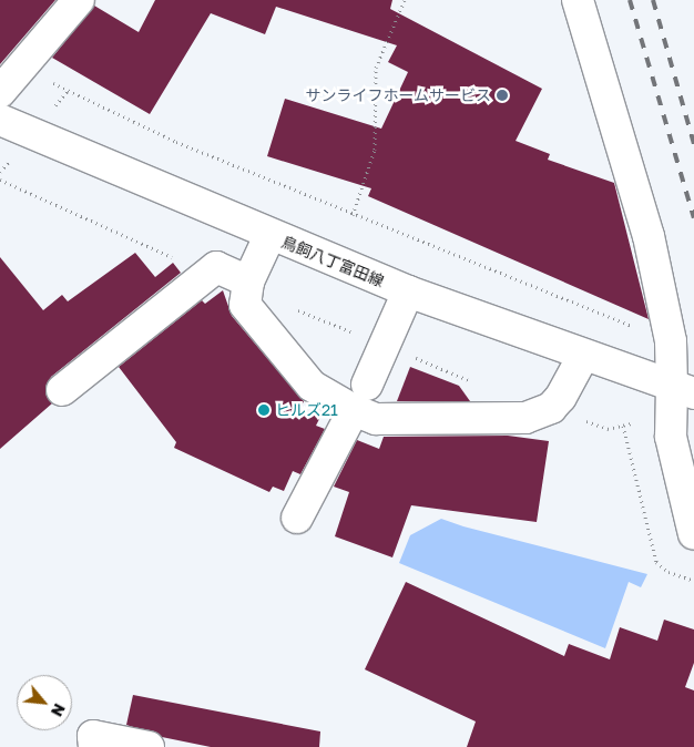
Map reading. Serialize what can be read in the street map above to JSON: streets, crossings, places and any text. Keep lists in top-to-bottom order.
{
  "streets": {
    "street": ["鳥飼八丁富田線"]
  },
  "places": ["サンライフホームサービス", "ヒルズ21"],
  "north": "bottom right"
}
